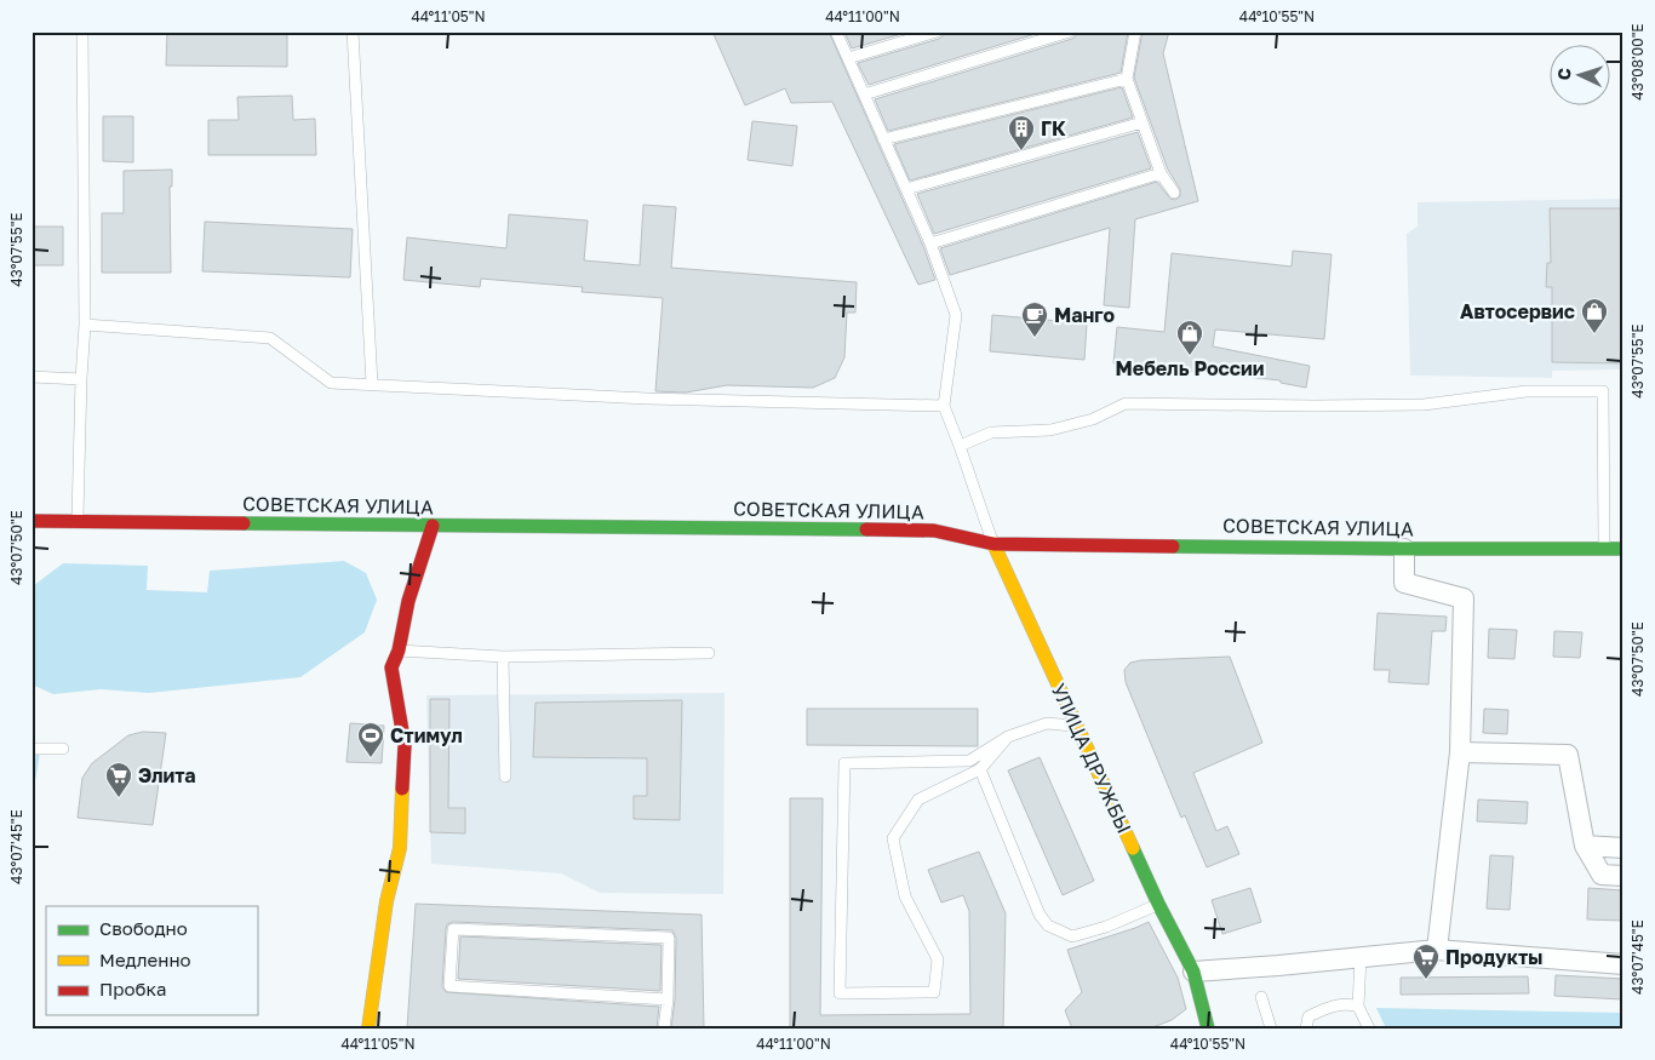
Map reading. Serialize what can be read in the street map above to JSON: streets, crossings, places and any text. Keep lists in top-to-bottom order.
{
  "streets": {
    "main road": ["СОВЕТСКАЯ УЛИЦА", "УЛИЦА ДРУЖБЫ"]
  },
  "crossings": [
    ["СОВЕТСКАЯ УЛИЦА", "УЛИЦА ДРУЖБЫ"]
  ],
  "places": {
    "building": ["ГК"],
    "shop": ["Автосервис", "Мебель России"],
    "cafe": ["Манго"],
    "sports": ["Стимул"],
    "supermarket": ["Элита", "Продукты"]
  },
  "legend": ["Свободно", "Медленно", "Пробка"],
  "north": "left",
  "coordinates": [
    "44°11'05\"N",
    "44°11'00\"N",
    "44°10'55\"N",
    "43°08'00\"E",
    "43°07'55\"E",
    "43°07'50\"E",
    "43°07'45\"E"
  ]
}
